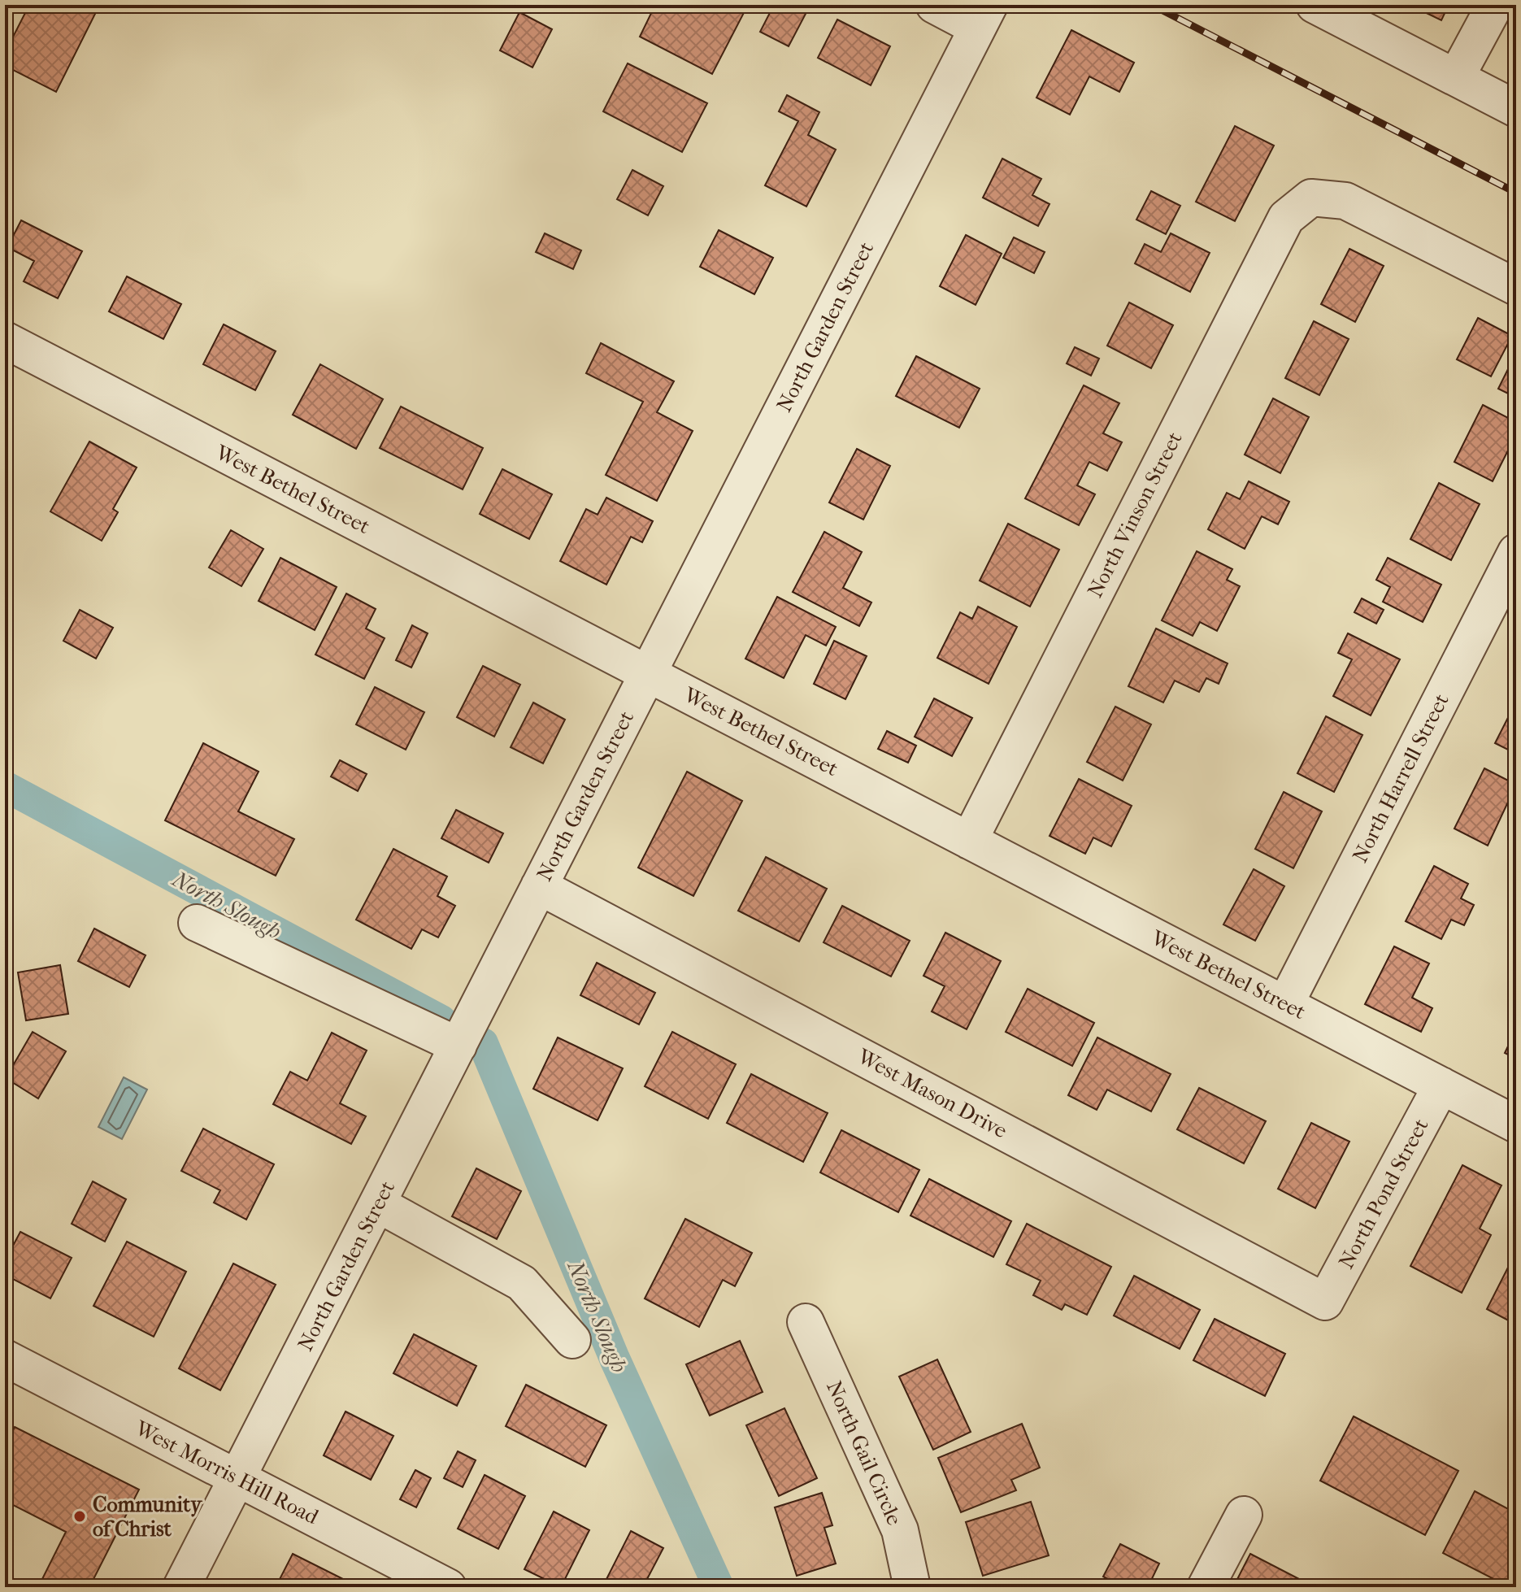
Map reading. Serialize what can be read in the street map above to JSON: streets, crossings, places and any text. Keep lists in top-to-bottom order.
{
  "streets": {
    "street": [
      "North Garden Street",
      "West Bethel Street",
      "North Vinson Street",
      "North Harrell Street",
      "West Mason Drive",
      "North Pond Street",
      "North Gail Circle",
      "West Morris Hill Road"
    ]
  },
  "crossings": [
    ["North Garden Street", "West Bethel Street"],
    ["North Garden Street", "West Mason Drive"],
    ["North Garden Street", "West Morris Hill Road"],
    ["West Bethel Street", "North Vinson Street"],
    ["West Bethel Street", "North Harrell Street"],
    ["West Bethel Street", "North Pond Street"],
    ["West Mason Drive", "North Pond Street"]
  ],
  "water": ["North Slough"],
  "places": ["Community of Christ"]
}
